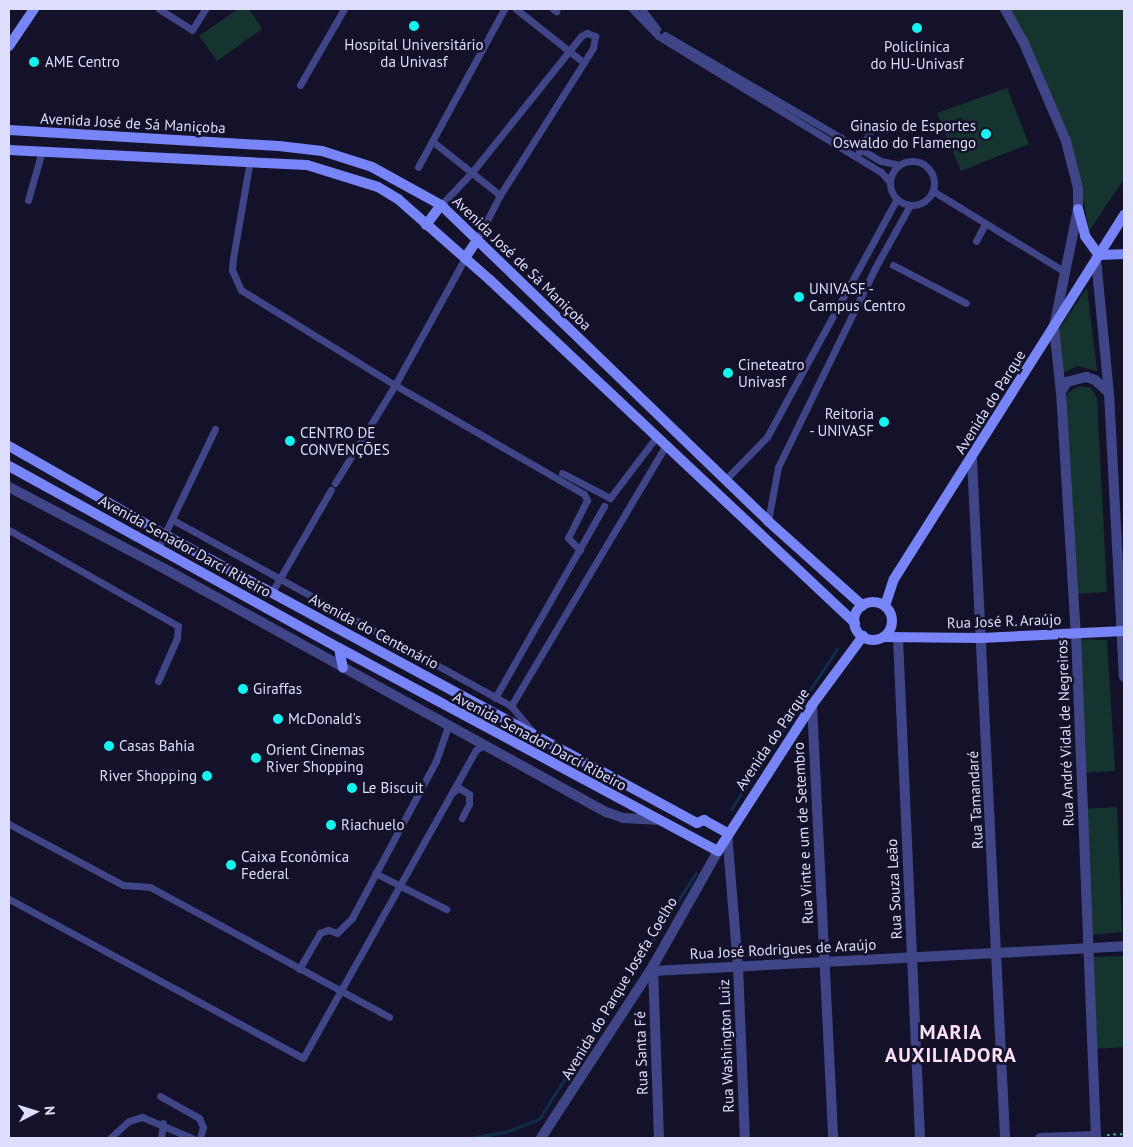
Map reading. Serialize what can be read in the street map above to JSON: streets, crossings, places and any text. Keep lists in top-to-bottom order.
{
  "streets": {
    "main road": [
      "Avenida José de Sá Maniçoba",
      "Avenida do Parque",
      "Avenida Senador Darcí Ribeiro",
      "Rua José R. Araújo",
      "Avenida do Centenário"
    ],
    "street": [
      "Rua André Vidal de Negreiros",
      "Rua Tamandaré",
      "Rua Vinte e um de Setembro",
      "Rua Souza Leão",
      "Rua José Rodrigues de Araújo",
      "Avenida do Parque Josefa Coelho",
      "Rua Washington Luiz",
      "Rua Santa Fé"
    ]
  },
  "crossings": [
    ["Avenida José de Sá Maniçoba", "Avenida do Parque"],
    ["Avenida José de Sá Maniçoba", "Rua José R. Araújo"],
    ["Avenida do Parque", "Avenida Senador Darcí Ribeiro"],
    ["Avenida do Parque", "Rua José R. Araújo"],
    ["Avenida do Parque", "Avenida do Centenário"],
    ["Avenida do Parque", "Rua André Vidal de Negreiros"],
    ["Avenida do Parque", "Rua Tamandaré"],
    ["Avenida do Parque", "Rua Vinte e um de Setembro"],
    ["Avenida do Parque", "Avenida do Parque Josefa Coelho"],
    ["Avenida do Parque", "Rua Washington Luiz"],
    ["Avenida Senador Darcí Ribeiro", "Avenida do Parque Josefa Coelho"],
    ["Rua José R. Araújo", "Rua André Vidal de Negreiros"],
    ["Rua José R. Araújo", "Rua Tamandaré"],
    ["Rua José R. Araújo", "Rua Souza Leão"],
    ["Avenida do Centenário", "Rua Washington Luiz"],
    ["Rua André Vidal de Negreiros", "Rua José Rodrigues de Araújo"],
    ["Rua Tamandaré", "Rua José Rodrigues de Araújo"],
    ["Rua Vinte e um de Setembro", "Rua José Rodrigues de Araújo"],
    ["Rua Souza Leão", "Rua José Rodrigues de Araújo"],
    ["Rua José Rodrigues de Araújo", "Avenida do Parque Josefa Coelho"],
    ["Rua José Rodrigues de Araújo", "Rua Washington Luiz"],
    ["Rua José Rodrigues de Araújo", "Rua Santa Fé"],
    ["Avenida do Parque Josefa Coelho", "Rua Santa Fé"]
  ],
  "districts": ["MARIA AUXILIADORA"],
  "places": [
    "Hospital Universitário da Univasf",
    "Policlínica do HU-Univasf",
    "AME Centro",
    "Ginasio de Esportes Oswaldo do Flamengo",
    "UNIVASF - Campus Centro",
    "Cineteatro Univasf",
    "Reitoria - UNIVASF",
    "CENTRO DE CONVENÇÕES",
    "Giraffas",
    "McDonald's",
    "Casas Bahia",
    "Orient Cinemas River Shopping",
    "River Shopping",
    "Le Biscuit",
    "Riachuelo",
    "Caixa Econômica Federal"
  ],
  "north": "right"
}
